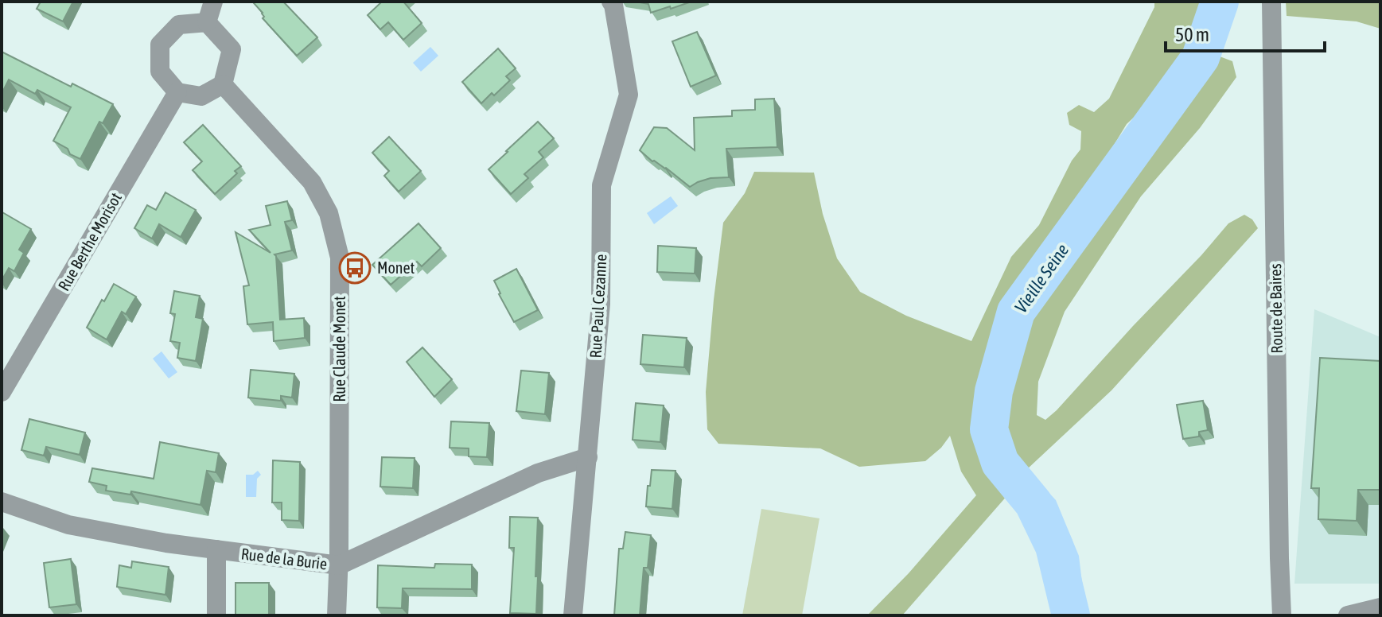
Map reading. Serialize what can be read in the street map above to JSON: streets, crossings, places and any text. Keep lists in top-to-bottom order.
{
  "streets": {
    "street": [
      "Rue Berthe Morisot",
      "Rue Paul Cezanne",
      "Route de Baires",
      "Rue Claude Monet",
      "Rue de la Burie"
    ]
  },
  "crossings": [
    ["Rue Berthe Morisot", "Rue Claude Monet"],
    ["Rue Paul Cezanne", "Rue de la Burie"],
    ["Rue Claude Monet", "Rue de la Burie"]
  ],
  "water": ["Vieille Seine"],
  "places": {
    "bus stop": ["Monet"]
  },
  "scale_bar": "50 m"
}
